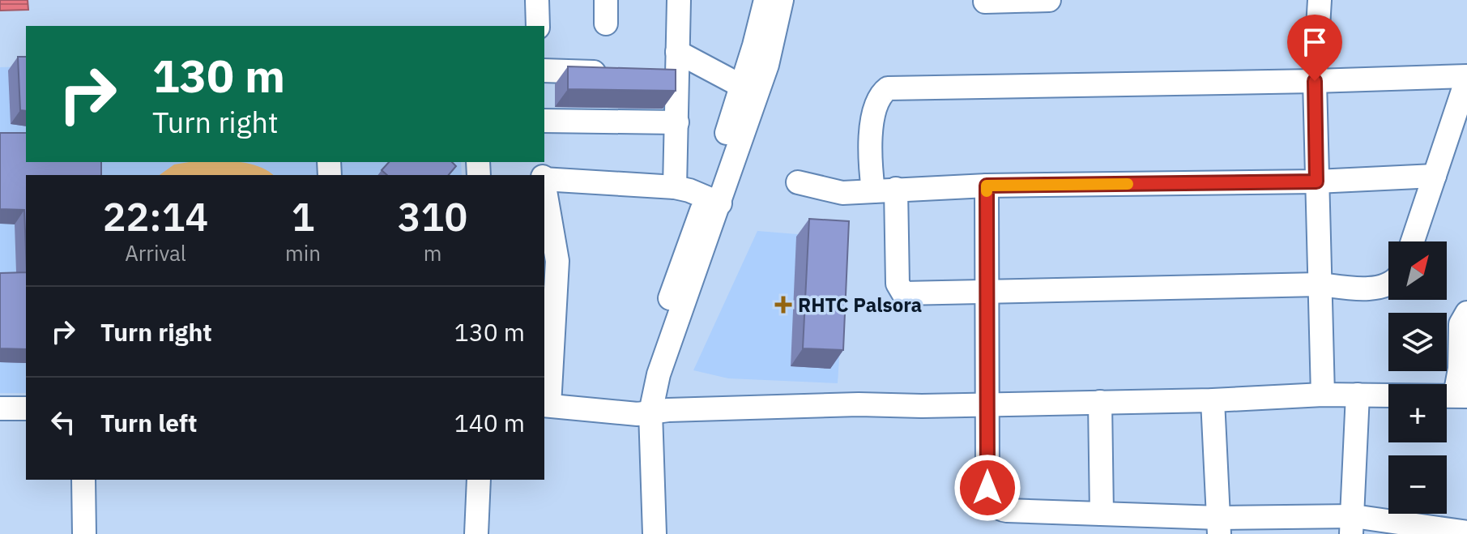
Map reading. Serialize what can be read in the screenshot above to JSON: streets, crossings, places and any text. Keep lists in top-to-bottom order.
{
  "places": {
    "health": ["RHTC Palsora"]
  },
  "north": "top right",
  "page": {
    "turn": ["130 m", "Turn right"],
    "eta": [
      "22:14",
      "Arrival",
      "1",
      "min",
      "310",
      "m"
    ],
    "map_buttons": ["+", "−"],
    "list": [
      {
        "name": "Turn right",
        "value": "130 m"
      },
      {
        "name": "Turn left",
        "value": "140 m"
      }
    ]
  }
}
